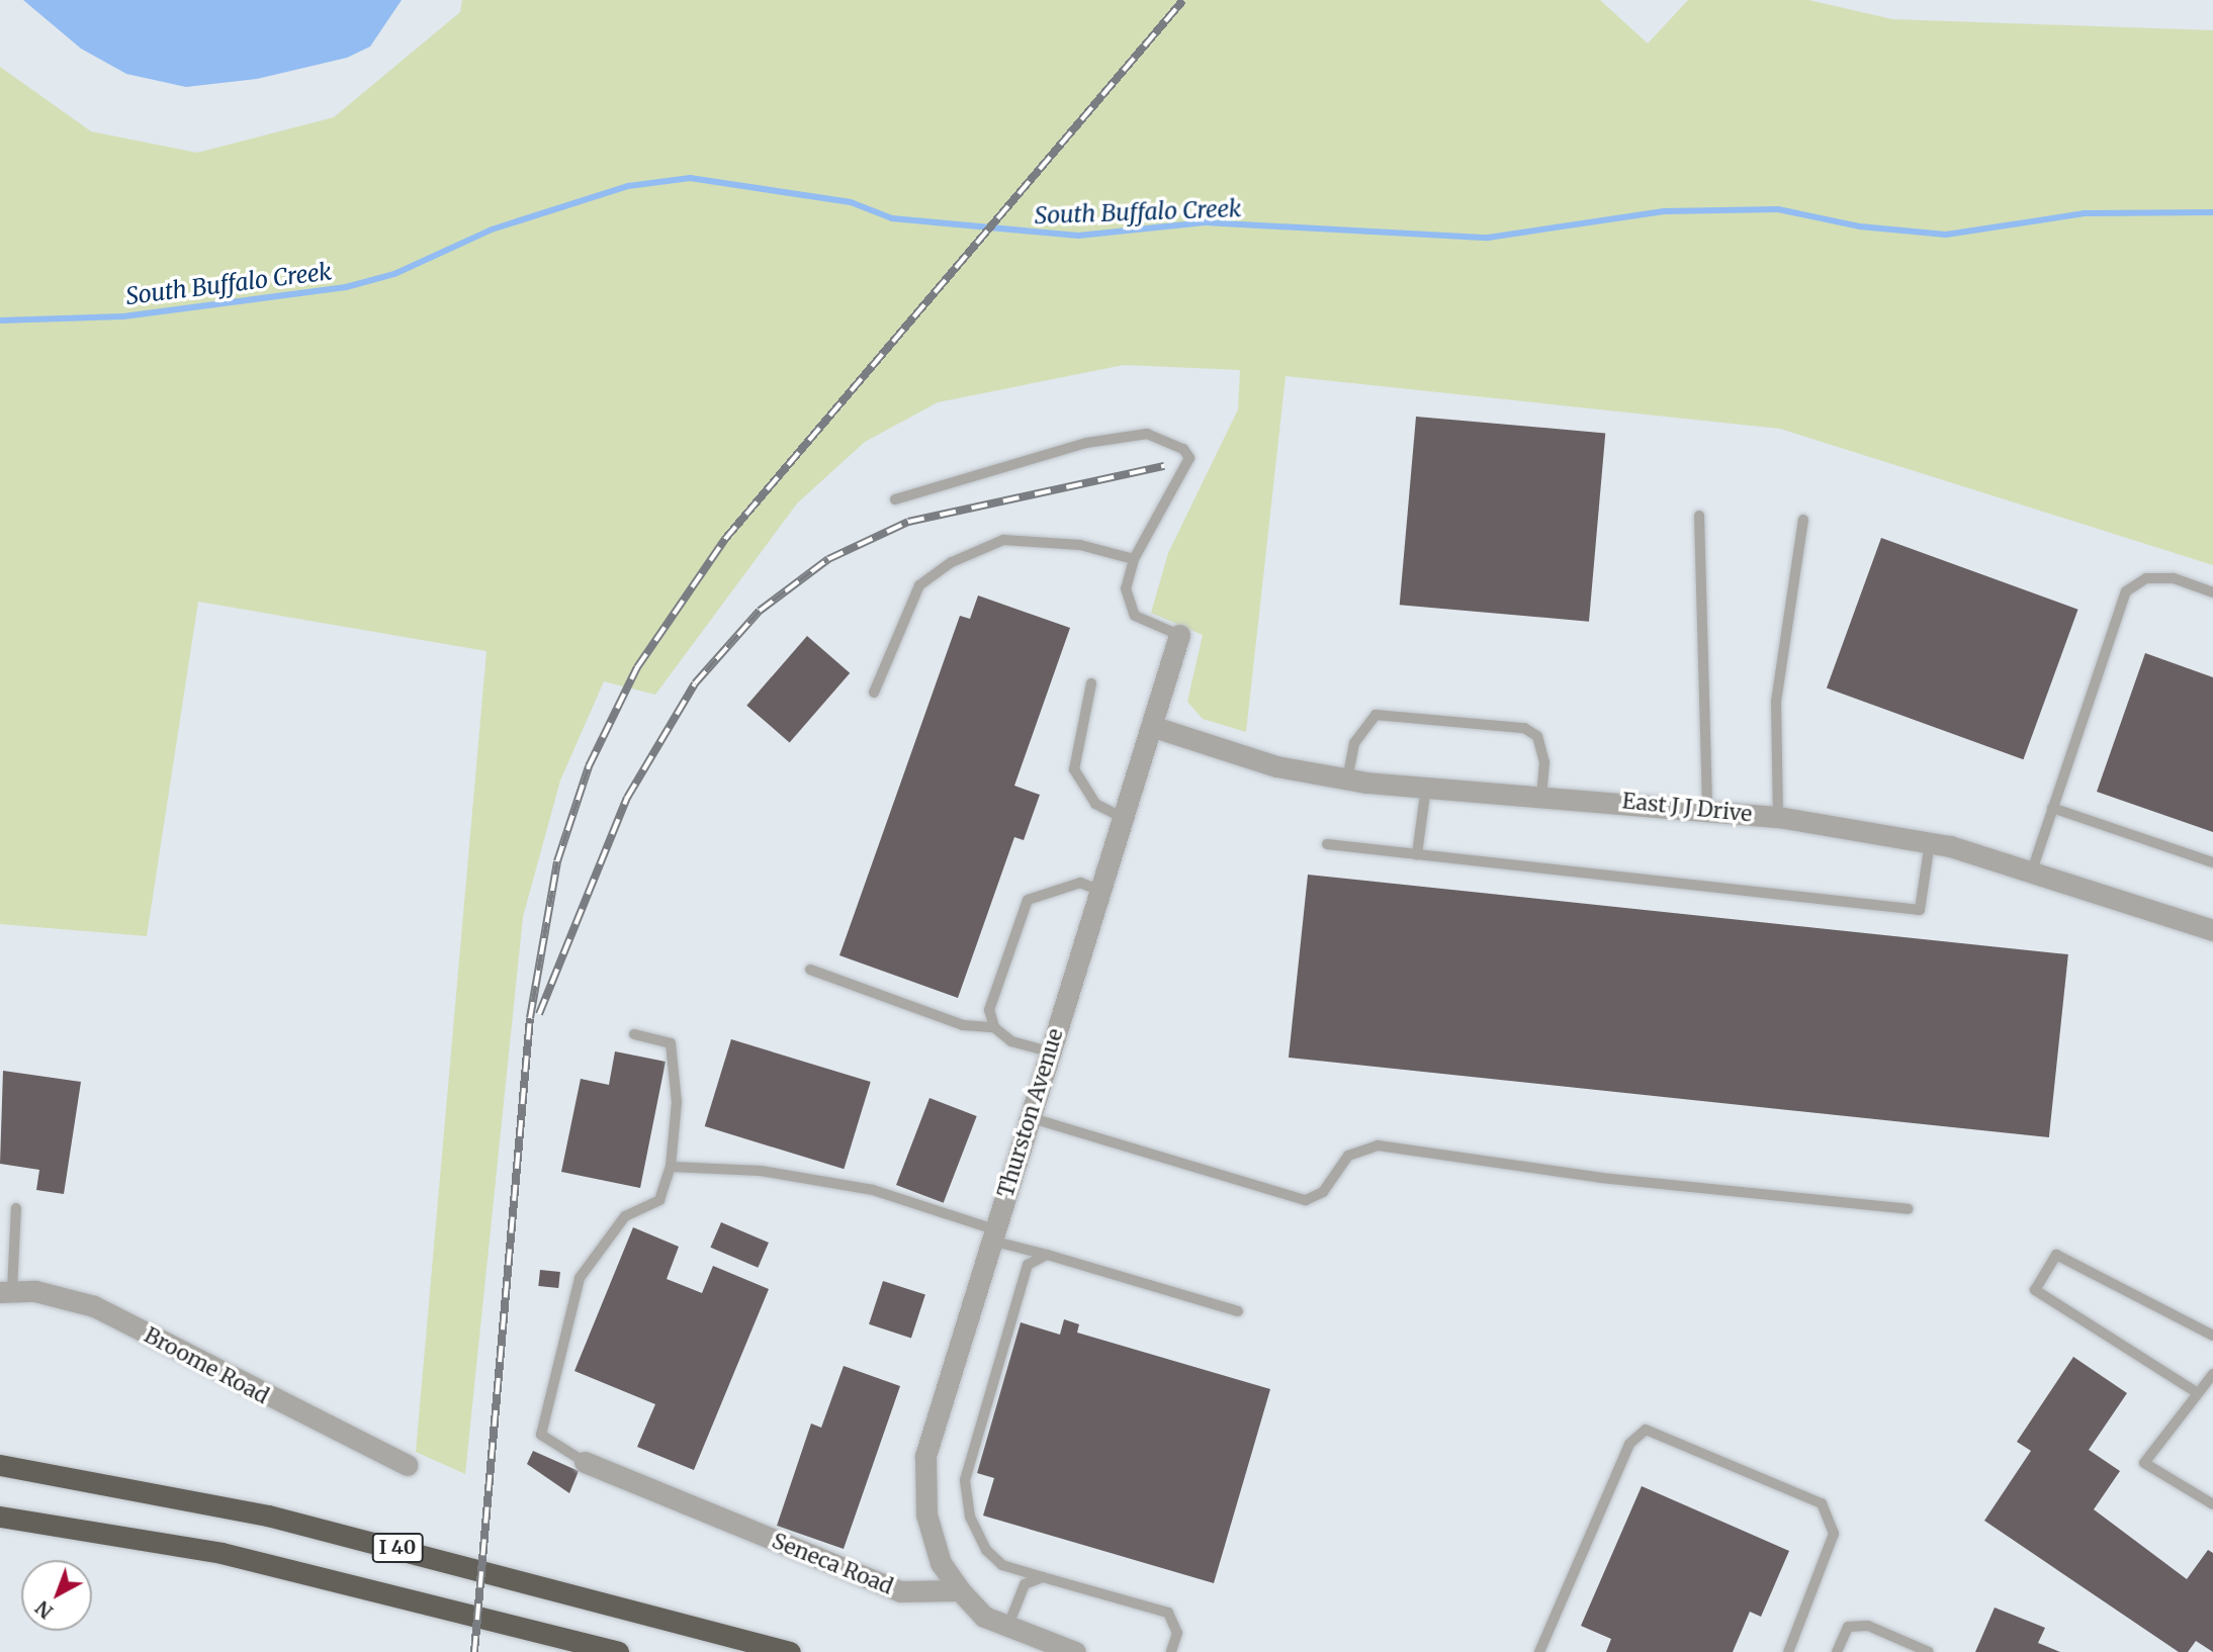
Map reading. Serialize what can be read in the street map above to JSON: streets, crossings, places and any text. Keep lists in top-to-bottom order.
{
  "streets": {
    "highway": ["I 40"],
    "street": [
      "East J J Drive",
      "Thurston Avenue",
      "Broome Road",
      "Seneca Road"
    ]
  },
  "crossings": [
    ["East J J Drive", "Thurston Avenue"],
    ["Thurston Avenue", "Seneca Road"]
  ],
  "water": ["South Buffalo Creek"],
  "north": "bottom left"
}
